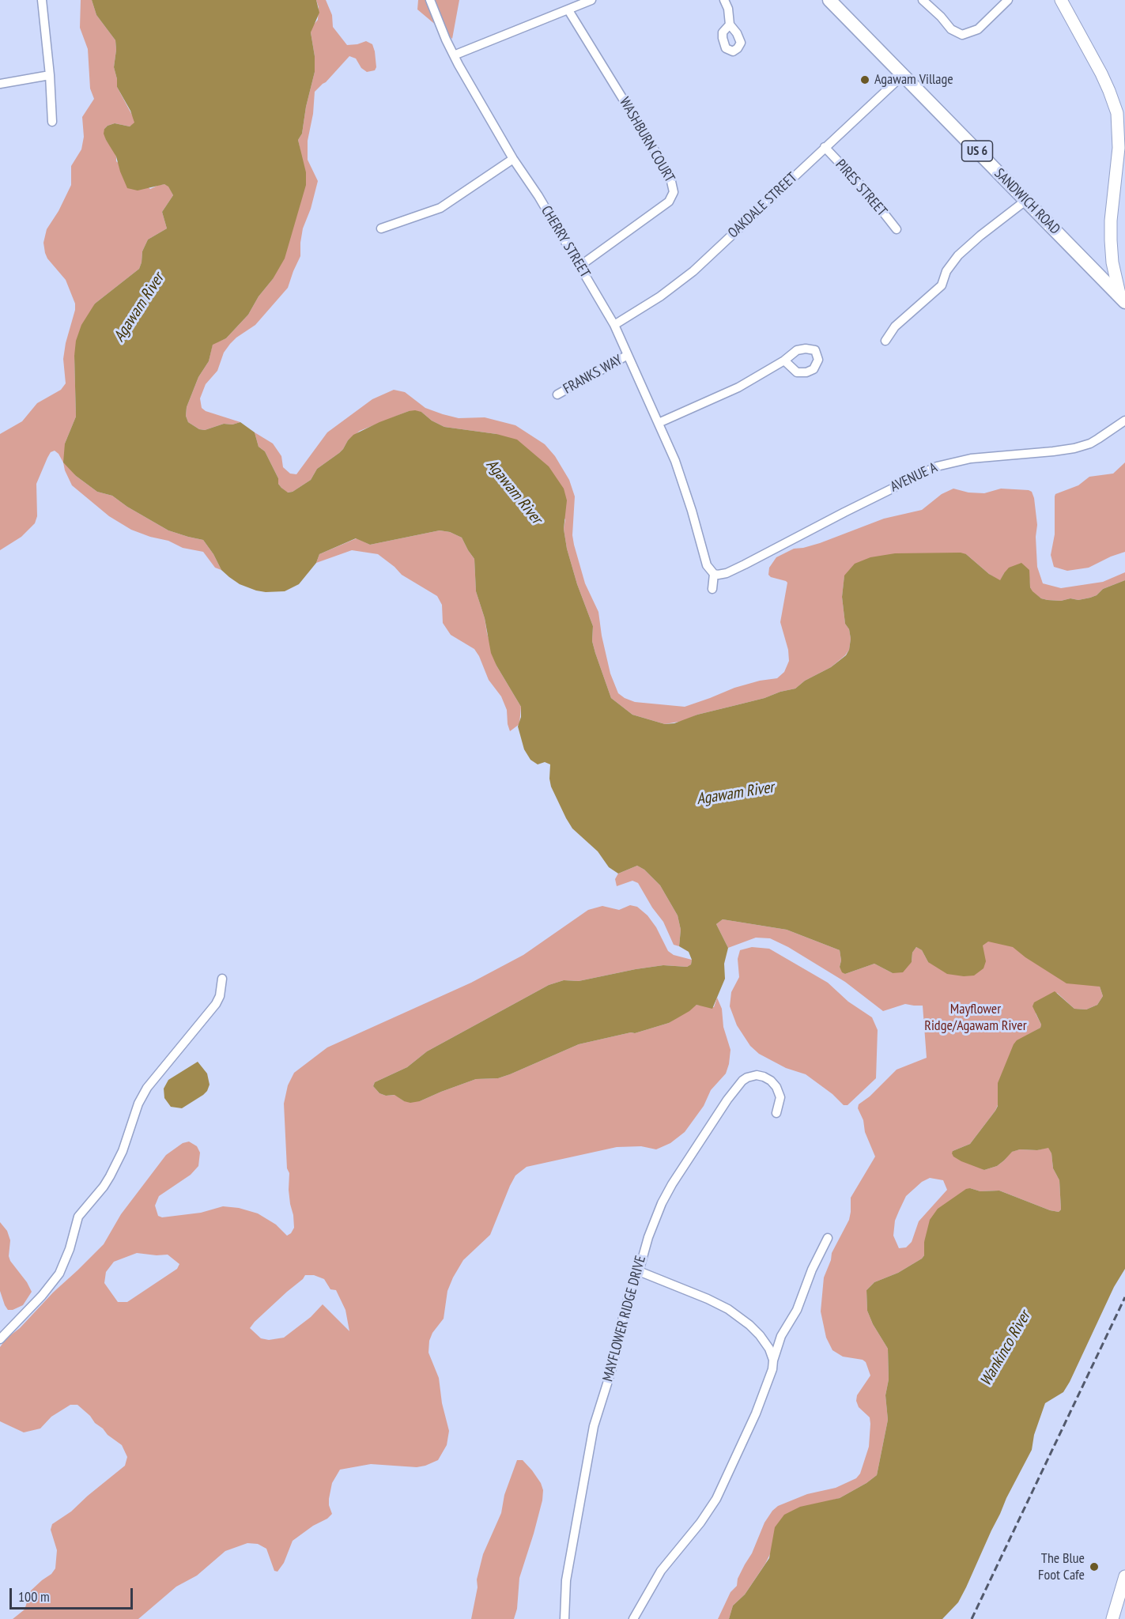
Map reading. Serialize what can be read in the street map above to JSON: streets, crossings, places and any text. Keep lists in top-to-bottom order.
{
  "streets": {
    "main road": ["US 6", "SANDWICH ROAD"],
    "street": [
      "WASHBURN COURT",
      "PIRES STREET",
      "OAKDALE STREET",
      "CHERRY STREET",
      "FRANKS WAY",
      "AVENUE A",
      "MAYFLOWER RIDGE DRIVE"
    ]
  },
  "crossings": [
    ["WASHBURN COURT", "CHERRY STREET"],
    ["PIRES STREET", "OAKDALE STREET"],
    ["SANDWICH ROAD", "OAKDALE STREET"],
    ["OAKDALE STREET", "CHERRY STREET"],
    ["CHERRY STREET", "FRANKS WAY"],
    ["CHERRY STREET", "AVENUE A"]
  ],
  "water": ["Agawam River", "Wankinco River"],
  "parks": ["Mayflower Ridge/Agawam River"],
  "places": ["Agawam Village", "The Blue Foot Cafe"],
  "scale_bar": "100 m"
}
